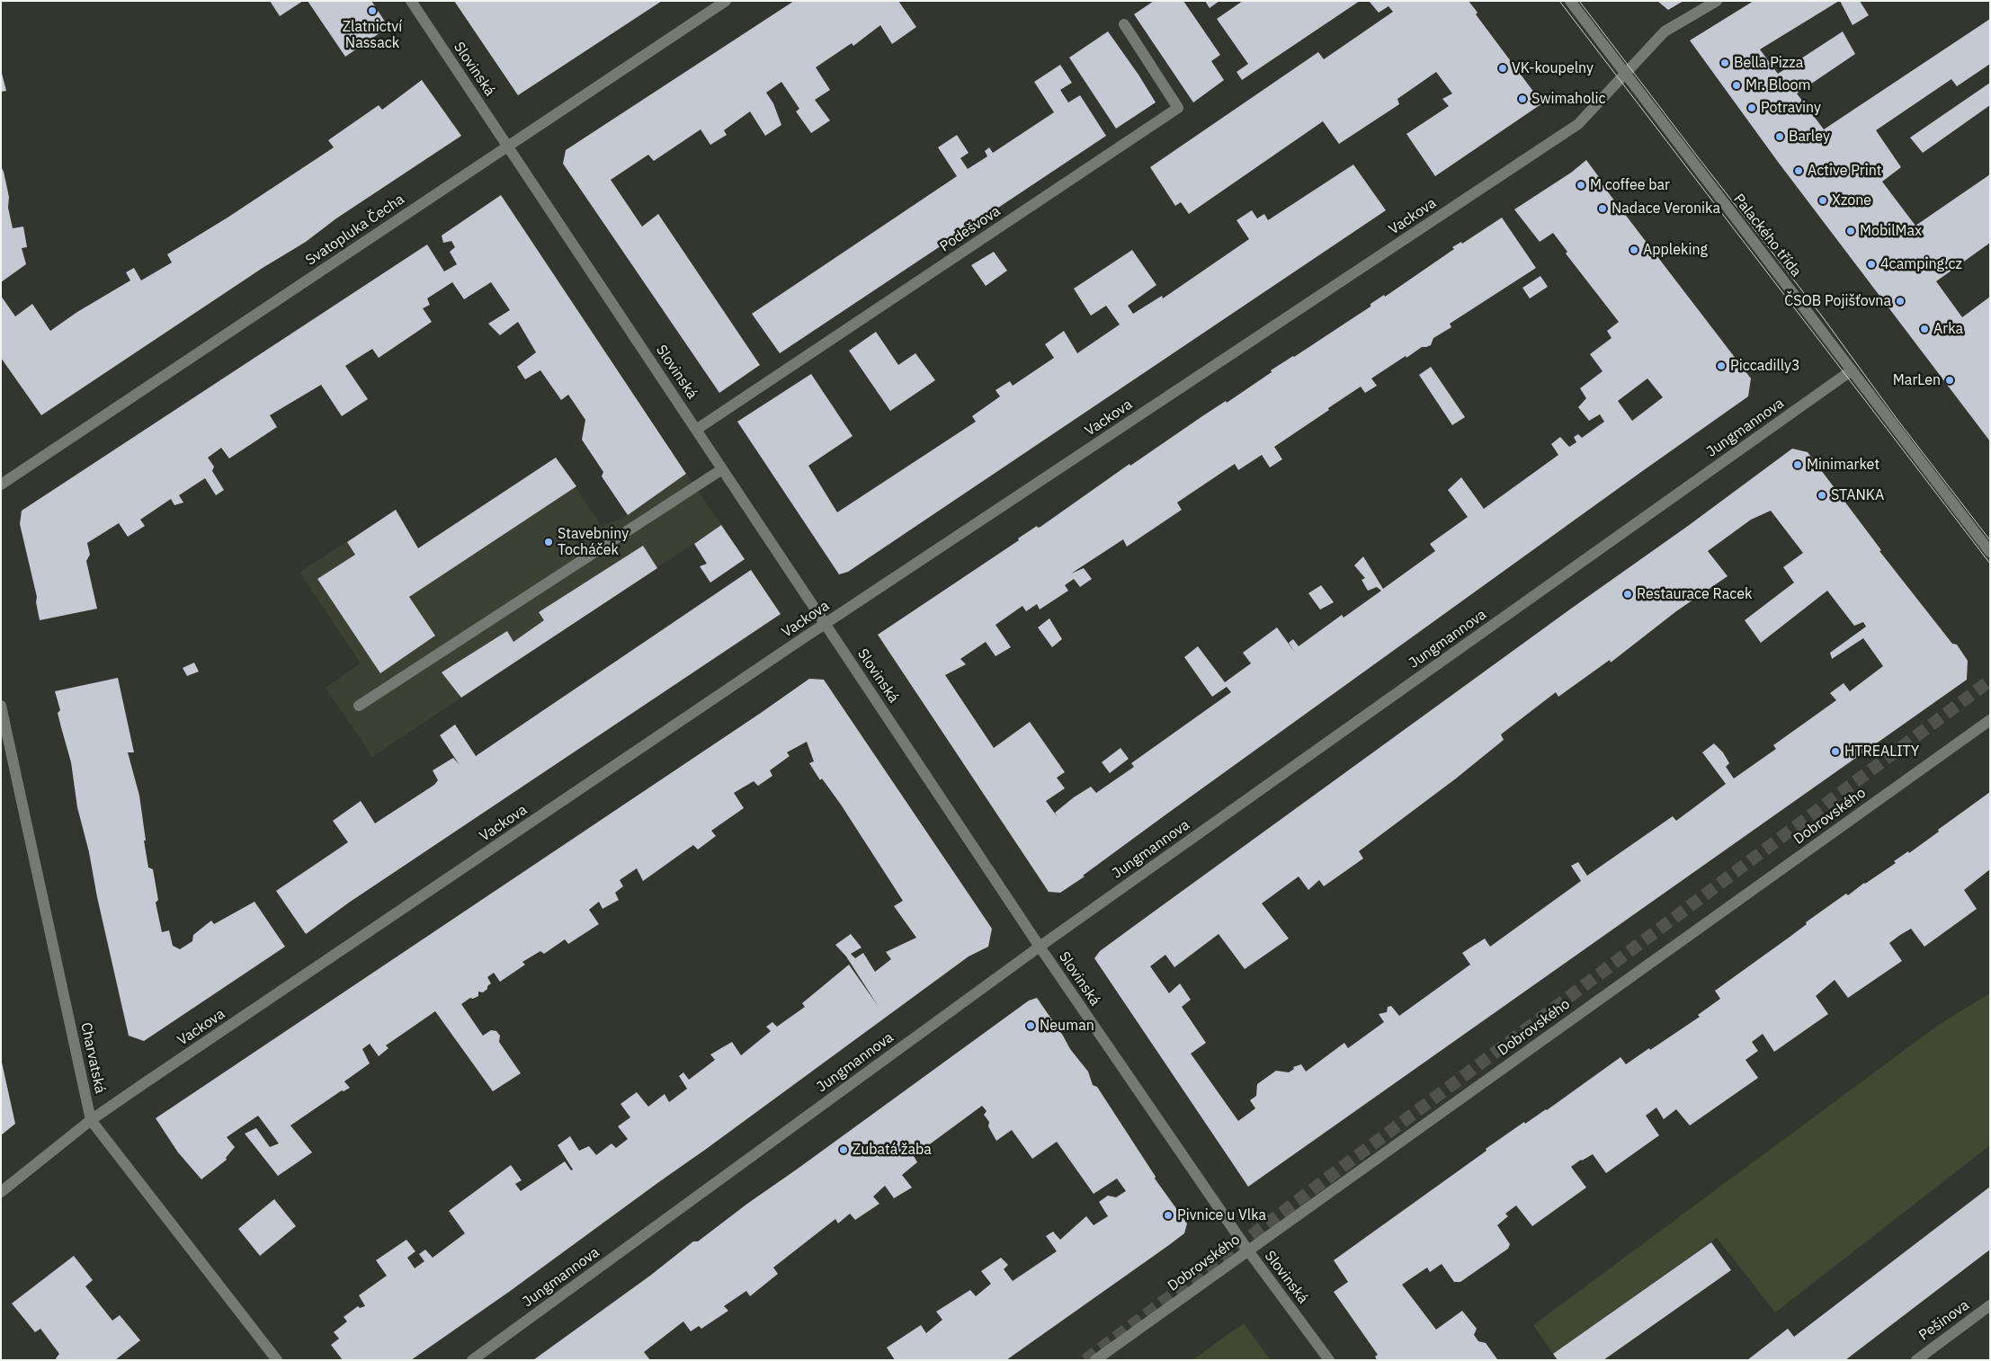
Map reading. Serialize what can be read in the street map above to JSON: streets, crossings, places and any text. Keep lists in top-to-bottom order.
{
  "streets": {
    "street": [
      "Slovinská",
      "Vackova",
      "Podešvova",
      "Svatopluka Čecha",
      "Palackého třída",
      "Jungmannova",
      "Dobrovského",
      "Charvatská",
      "Pešinova"
    ]
  },
  "crossings": [
    ["Slovinská", "Vackova"],
    ["Slovinská", "Podešvova"],
    ["Slovinská", "Svatopluka Čecha"],
    ["Slovinská", "Jungmannova"],
    ["Slovinská", "Dobrovského"],
    ["Vackova", "Palackého třída"],
    ["Vackova", "Charvatská"],
    ["Palackého třída", "Jungmannova"]
  ],
  "places": [
    "Zlatnictví Nassack",
    "Bella Pizza",
    "VK-koupelny",
    "Mr. Bloom",
    "Swimaholic",
    "Potraviny",
    "Barley",
    "Active Print",
    "M coffee bar",
    "Xzone",
    "Nadace Veronika",
    "MobilMax",
    "Appleking",
    "4camping.cz",
    "ČSOB Pojišťovna",
    "Arka",
    "Piccadilly3",
    "MarLen",
    "Minimarket",
    "STANKA",
    "Stavebniny Tocháček",
    "Restaurace Racek",
    "HTREALITY",
    "Neuman",
    "Zubatá žaba",
    "Pivnice u Vlka"
  ]
}
